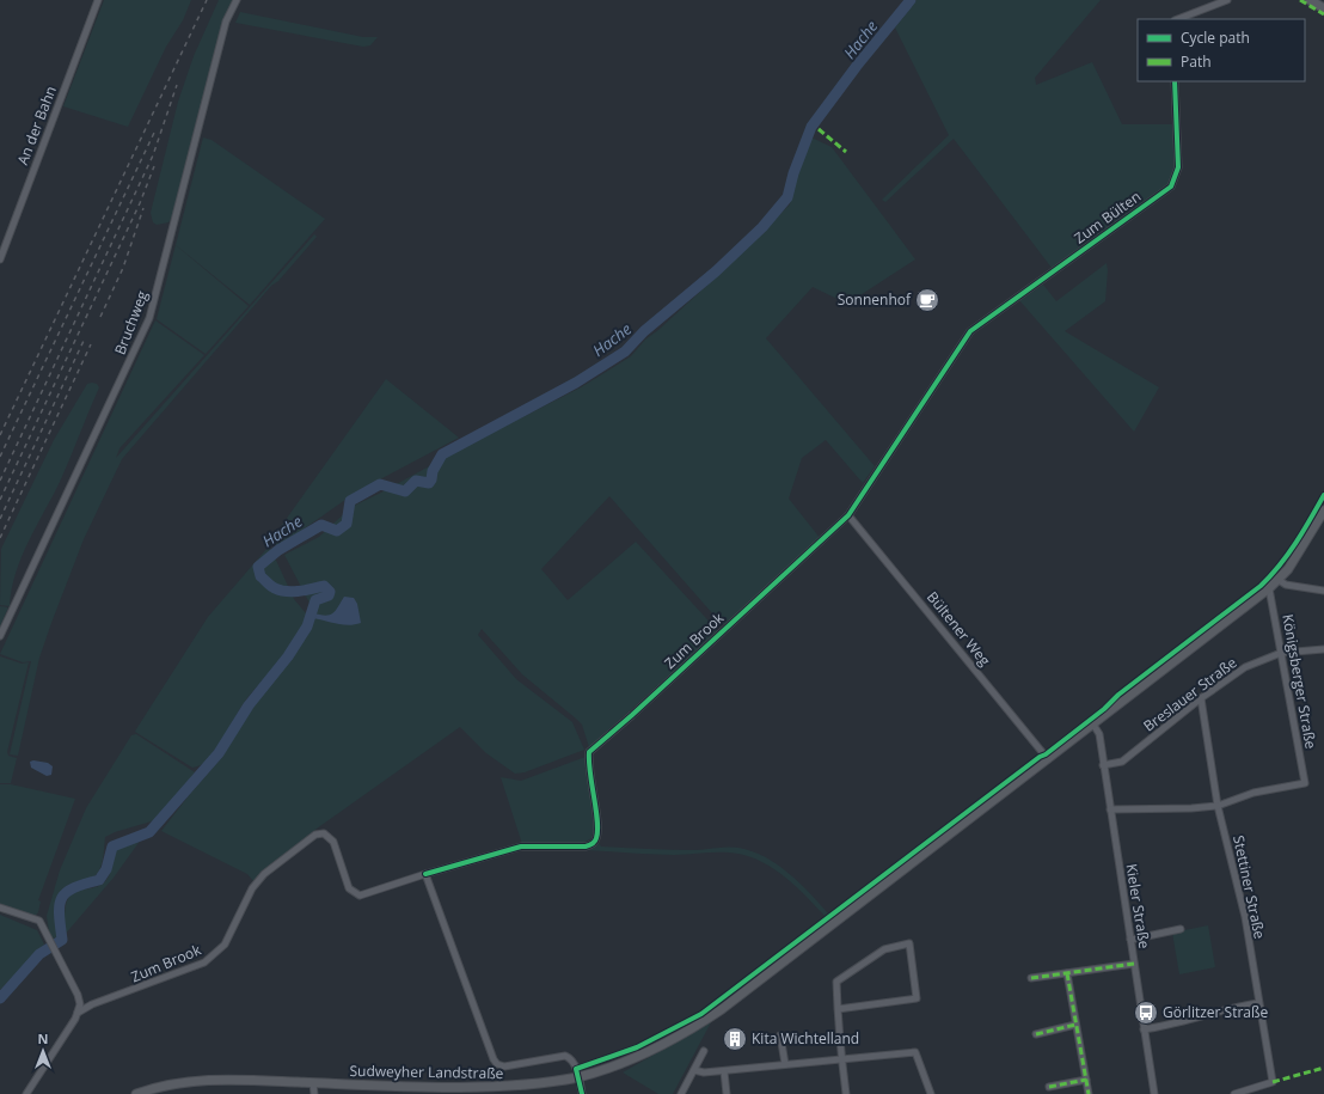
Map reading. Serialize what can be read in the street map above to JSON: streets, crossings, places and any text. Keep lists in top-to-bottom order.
{
  "streets": {
    "main road": ["Sudweyher Landstraße"],
    "street": [
      "An der Bahn",
      "Zum Bülten",
      "Bruchweg",
      "Bültener Weg",
      "Zum Brook",
      "Königsberger Straße",
      "Breslauer Straße",
      "Stettiner Straße",
      "Kieler Straße"
    ]
  },
  "crossings": [
    ["Zum Bülten", "Zum Brook"],
    ["Bültener Weg", "Zum Brook"],
    ["Bültener Weg", "Sudweyher Landstraße"],
    ["Königsberger Straße", "Breslauer Straße"],
    ["Königsberger Straße", "Stettiner Straße"],
    ["Königsberger Straße", "Kieler Straße"],
    ["Königsberger Straße", "Sudweyher Landstraße"],
    ["Breslauer Straße", "Stettiner Straße"],
    ["Breslauer Straße", "Kieler Straße"],
    ["Kieler Straße", "Sudweyher Landstraße"]
  ],
  "water": ["Hache"],
  "places": {
    "cafe": ["Sonnenhof"],
    "bus stop": ["Görlitzer Straße"],
    "building": ["Kita Wichtelland"]
  },
  "legend": ["Cycle path", "Path"],
  "north": "top"
}
